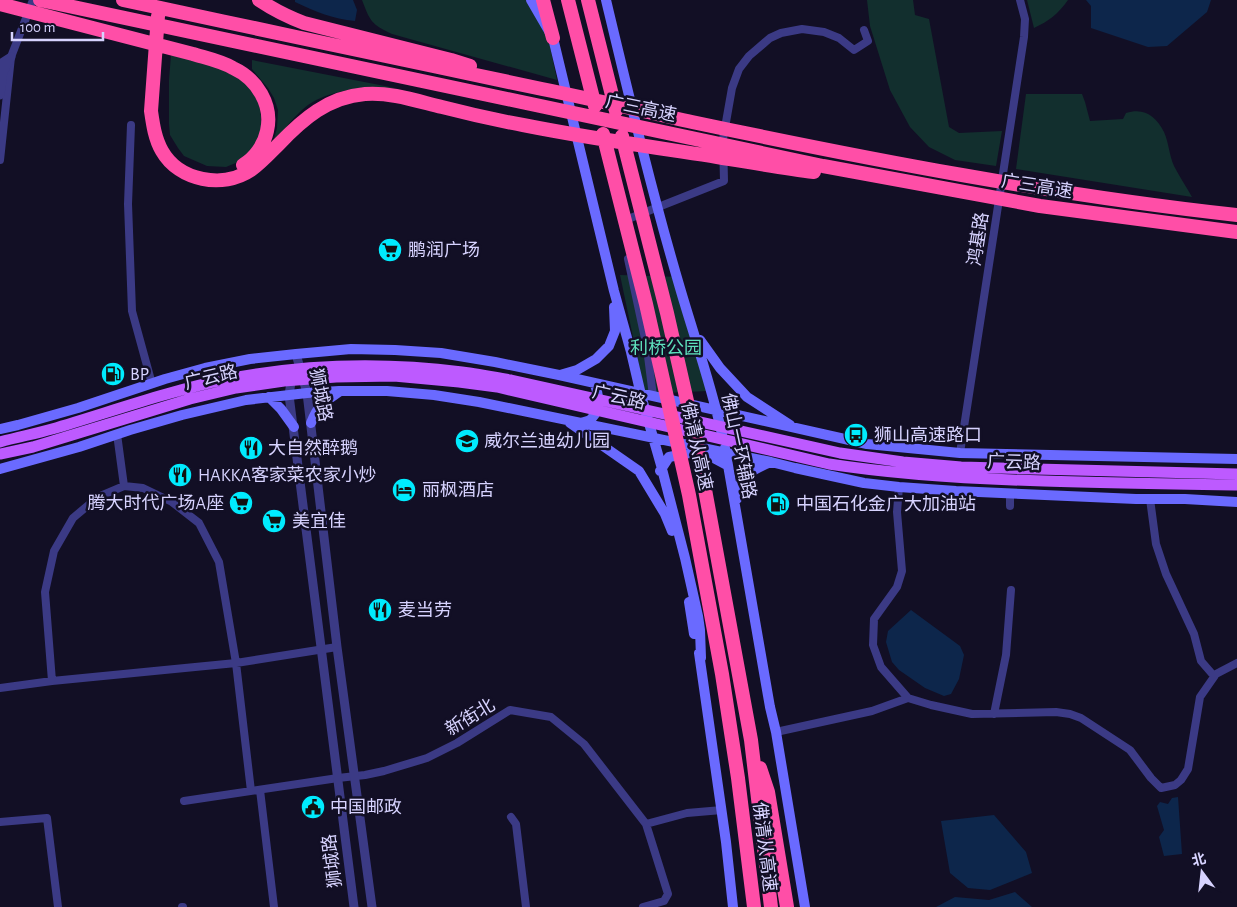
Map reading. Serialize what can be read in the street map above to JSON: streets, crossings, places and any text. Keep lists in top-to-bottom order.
{
  "streets": {
    "highway": ["广三高速", "佛清从高速"],
    "main road": ["广云路", "佛山一环辅路"],
    "street": ["鸿基路", "狮城路", "新街北"]
  },
  "crossings": [
    ["鸿基路", "广云路"],
    ["广云路", "狮城路"],
    ["广云路", "佛山一环辅路"],
    ["狮城路", "新街北"]
  ],
  "parks": ["利桥公园"],
  "places": {
    "supermarket": ["鹏润广场", "腾大时代广场A座", "美宜佳"],
    "fuel station": ["BP", "中国石化金广大加油站"],
    "bus stop": ["狮山高速路口"],
    "school or university": ["威尔兰迪幼儿园"],
    "restaurant": ["大自然醉鹅", "HAKKA客家菜农家小炒", "麦当劳"],
    "hotel": ["丽枫酒店"],
    "public building": ["中国邮政"]
  },
  "scale_bar": "100 m",
  "north": "top"
}
